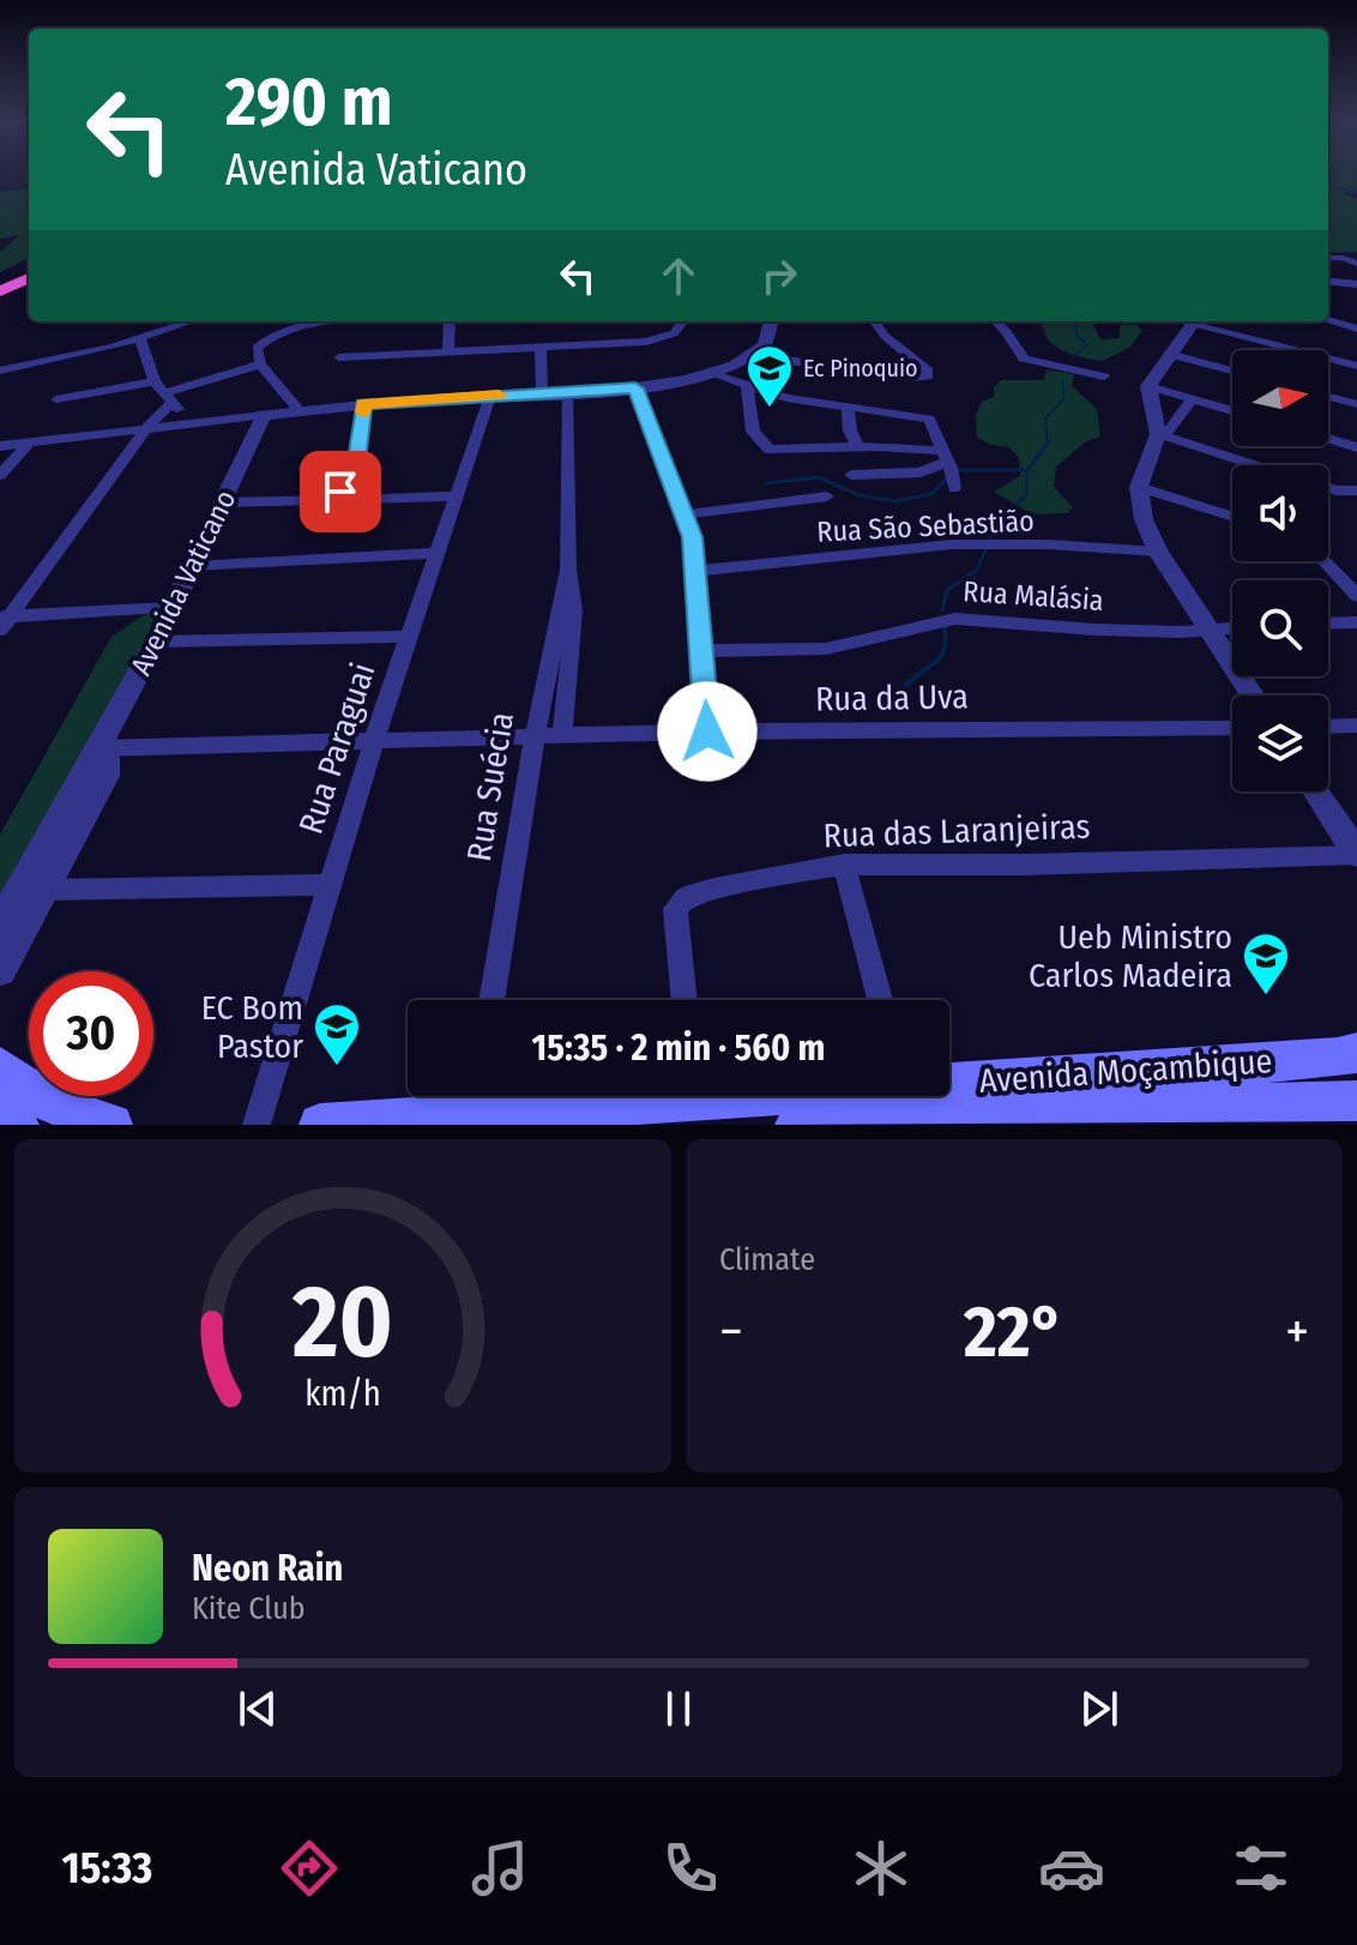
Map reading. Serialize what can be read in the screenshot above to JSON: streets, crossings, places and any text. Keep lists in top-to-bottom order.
{
  "streets": {
    "main road": ["Avenida Moçambique"],
    "street": [
      "Rua São Sebastião",
      "Avenida Vaticano",
      "Rua Malásia",
      "Rua da Uva",
      "Rua Paraguai",
      "Rua Suécia",
      "Rua das Laranjeiras"
    ]
  },
  "crossings": [
    ["Avenida Vaticano", "Rua da Uva"],
    ["Rua da Uva", "Rua Paraguai"],
    ["Rua da Uva", "Rua Suécia"]
  ],
  "places": {
    "school or university": ["Ec Pinoquio", "Ueb Ministro Carlos Madeira", "EC Bom Pastor"]
  },
  "north": "right",
  "page": {
    "turn": ["290 m", "Avenida Vaticano"],
    "limit": "30",
    "trip": "15:35 · 2 min · 560 m",
    "tile": "Climate",
    "heat": ["−", "22°", "+"],
    "song": ["Neon Rain", "Kite Club"],
    "tabs": "15:33",
    "gauge": ["20", "km/h"]
  }
}
